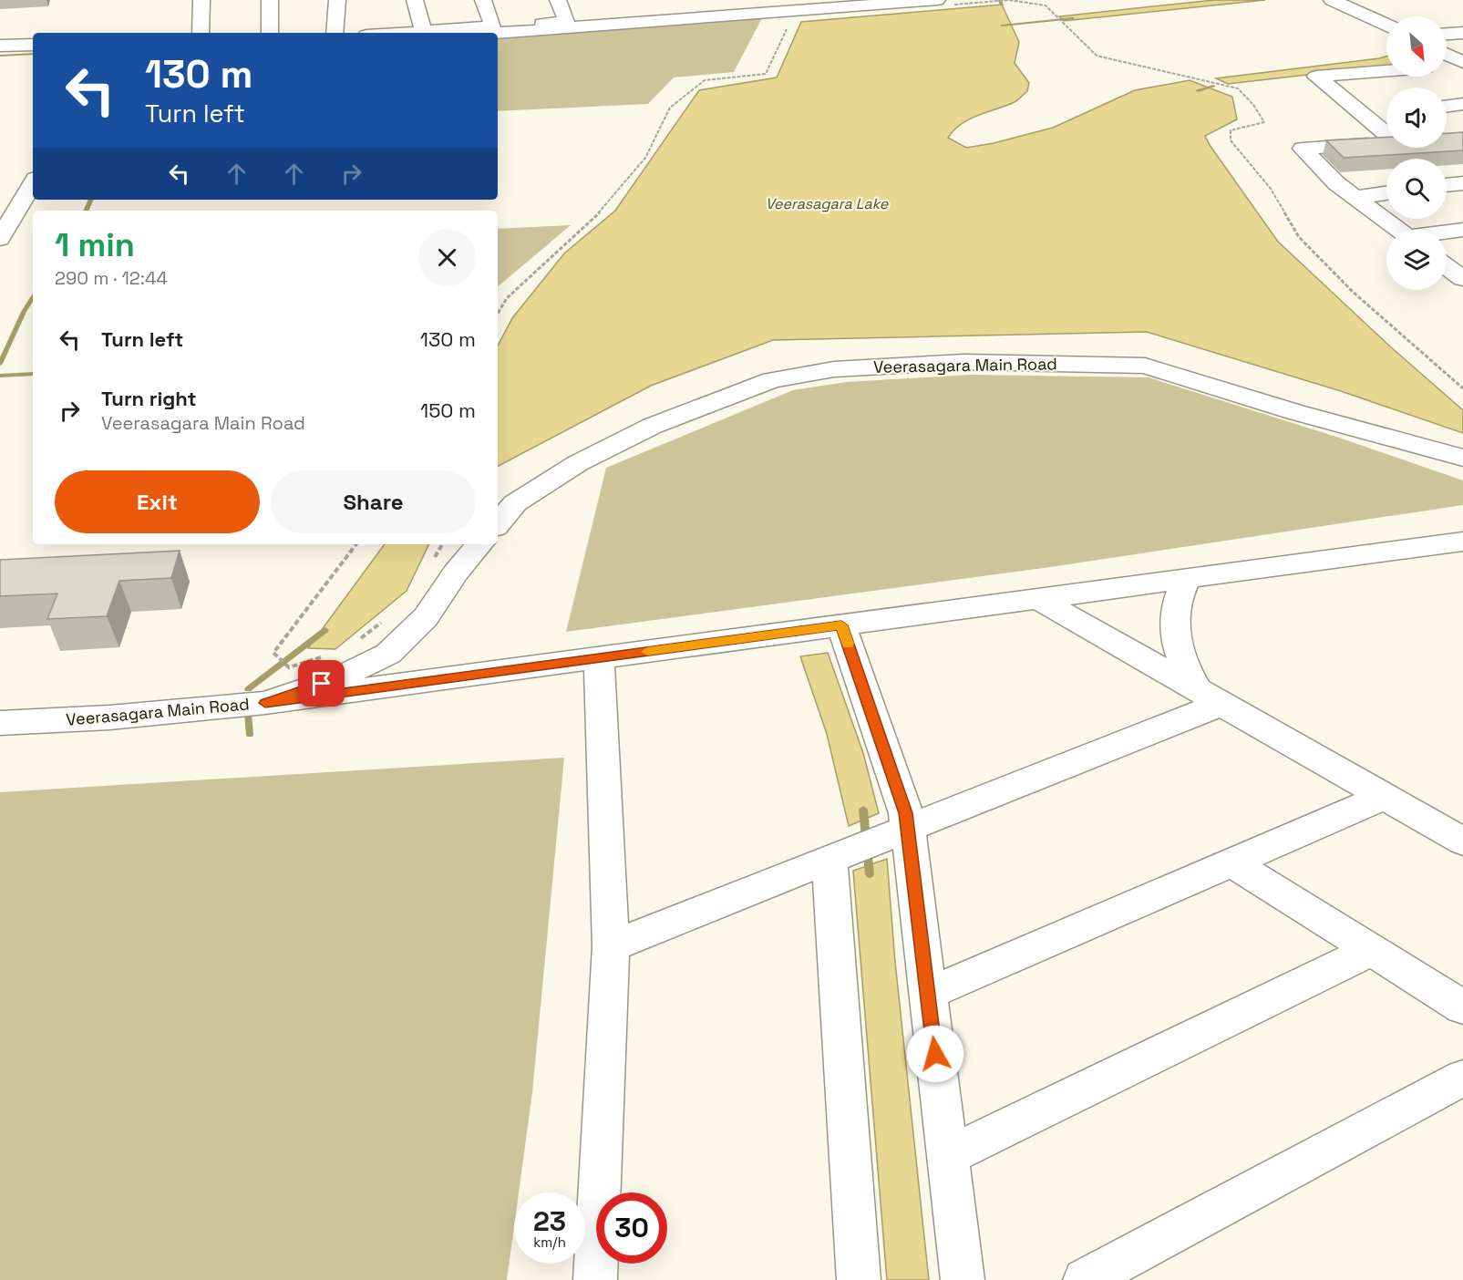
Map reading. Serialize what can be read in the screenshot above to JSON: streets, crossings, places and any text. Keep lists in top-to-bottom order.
{
  "streets": {
    "street": ["Veerasagara Main Road"]
  },
  "water": ["Veerasagara Lake"],
  "north": "bottom right",
  "page": {
    "turn": ["130 m", "Turn left"],
    "heading": ["1 min", "290 m · 12:44"],
    "list": [
      {
        "name": "Turn left",
        "value": "130 m"
      },
      {
        "name": "Turn right",
        "note": "Veerasagara Main Road",
        "value": "150 m"
      }
    ],
    "buttons": ["Exit", "Share"],
    "speed": "23 km/h",
    "limit": "30"
  }
}
